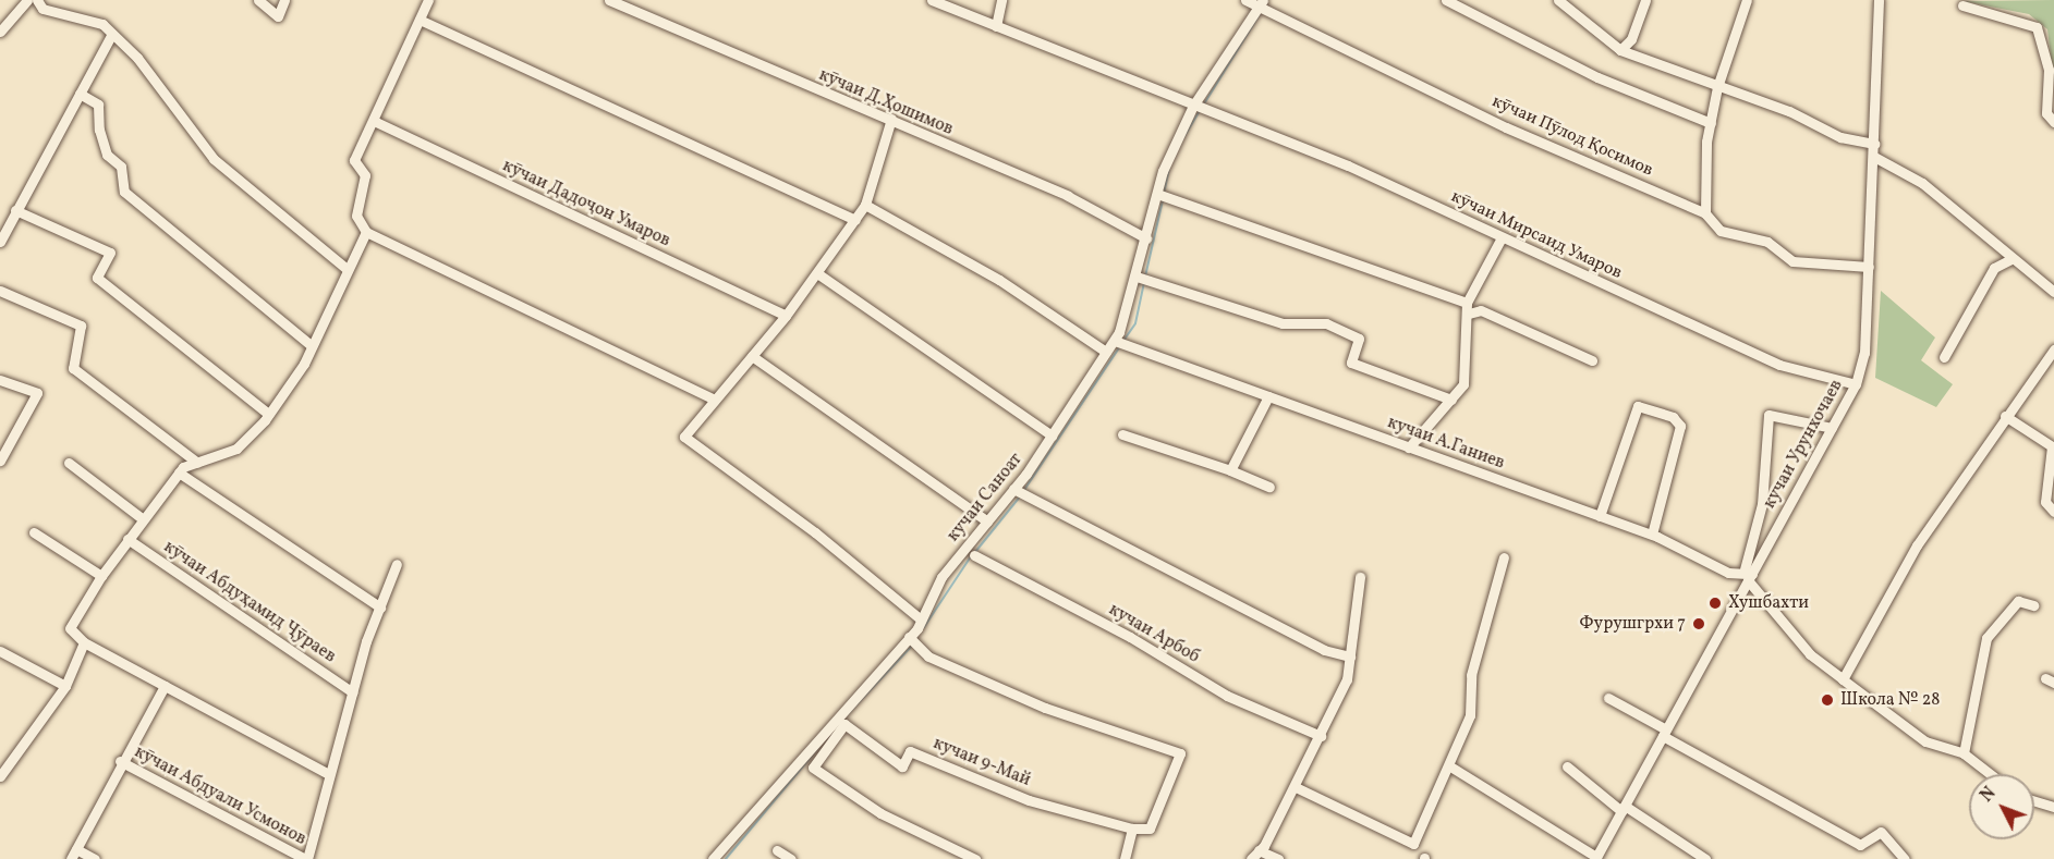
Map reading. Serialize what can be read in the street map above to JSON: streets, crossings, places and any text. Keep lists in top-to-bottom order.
{
  "streets": {
    "street": [
      "кӯчаи Д.Ҳошимов",
      "кӯчаи Пӯлод Қосимов",
      "кӯчаи Дадоҷон Умаров",
      "кӯчаи Мирсаид Умаров",
      "кучаи А.Ганиев",
      "кучаи Урунхочаев",
      "кучаи Саноат",
      "кӯчаи Абдуҳамид Ҷӯраев",
      "кучаи Арбоб",
      "кучаи 9-Май",
      "кӯчаи Абдуали Усмонов"
    ]
  },
  "crossings": [
    ["кӯчаи Д.Ҳошимов", "кучаи Саноат"],
    ["кӯчаи Пӯлод Қосимов", "кучаи Урунхочаев"],
    ["кӯчаи Пӯлод Қосимов", "кучаи Саноат"],
    ["кӯчаи Мирсаид Умаров", "кучаи Урунхочаев"],
    ["кӯчаи Мирсаид Умаров", "кучаи Саноат"],
    ["кучаи А.Ганиев", "кучаи Урунхочаев"],
    ["кучаи А.Ганиев", "кучаи Саноат"]
  ],
  "places": ["Хушбахти", "Фурушгрхи 7", "Школа № 28"],
  "north": "top left"
}
